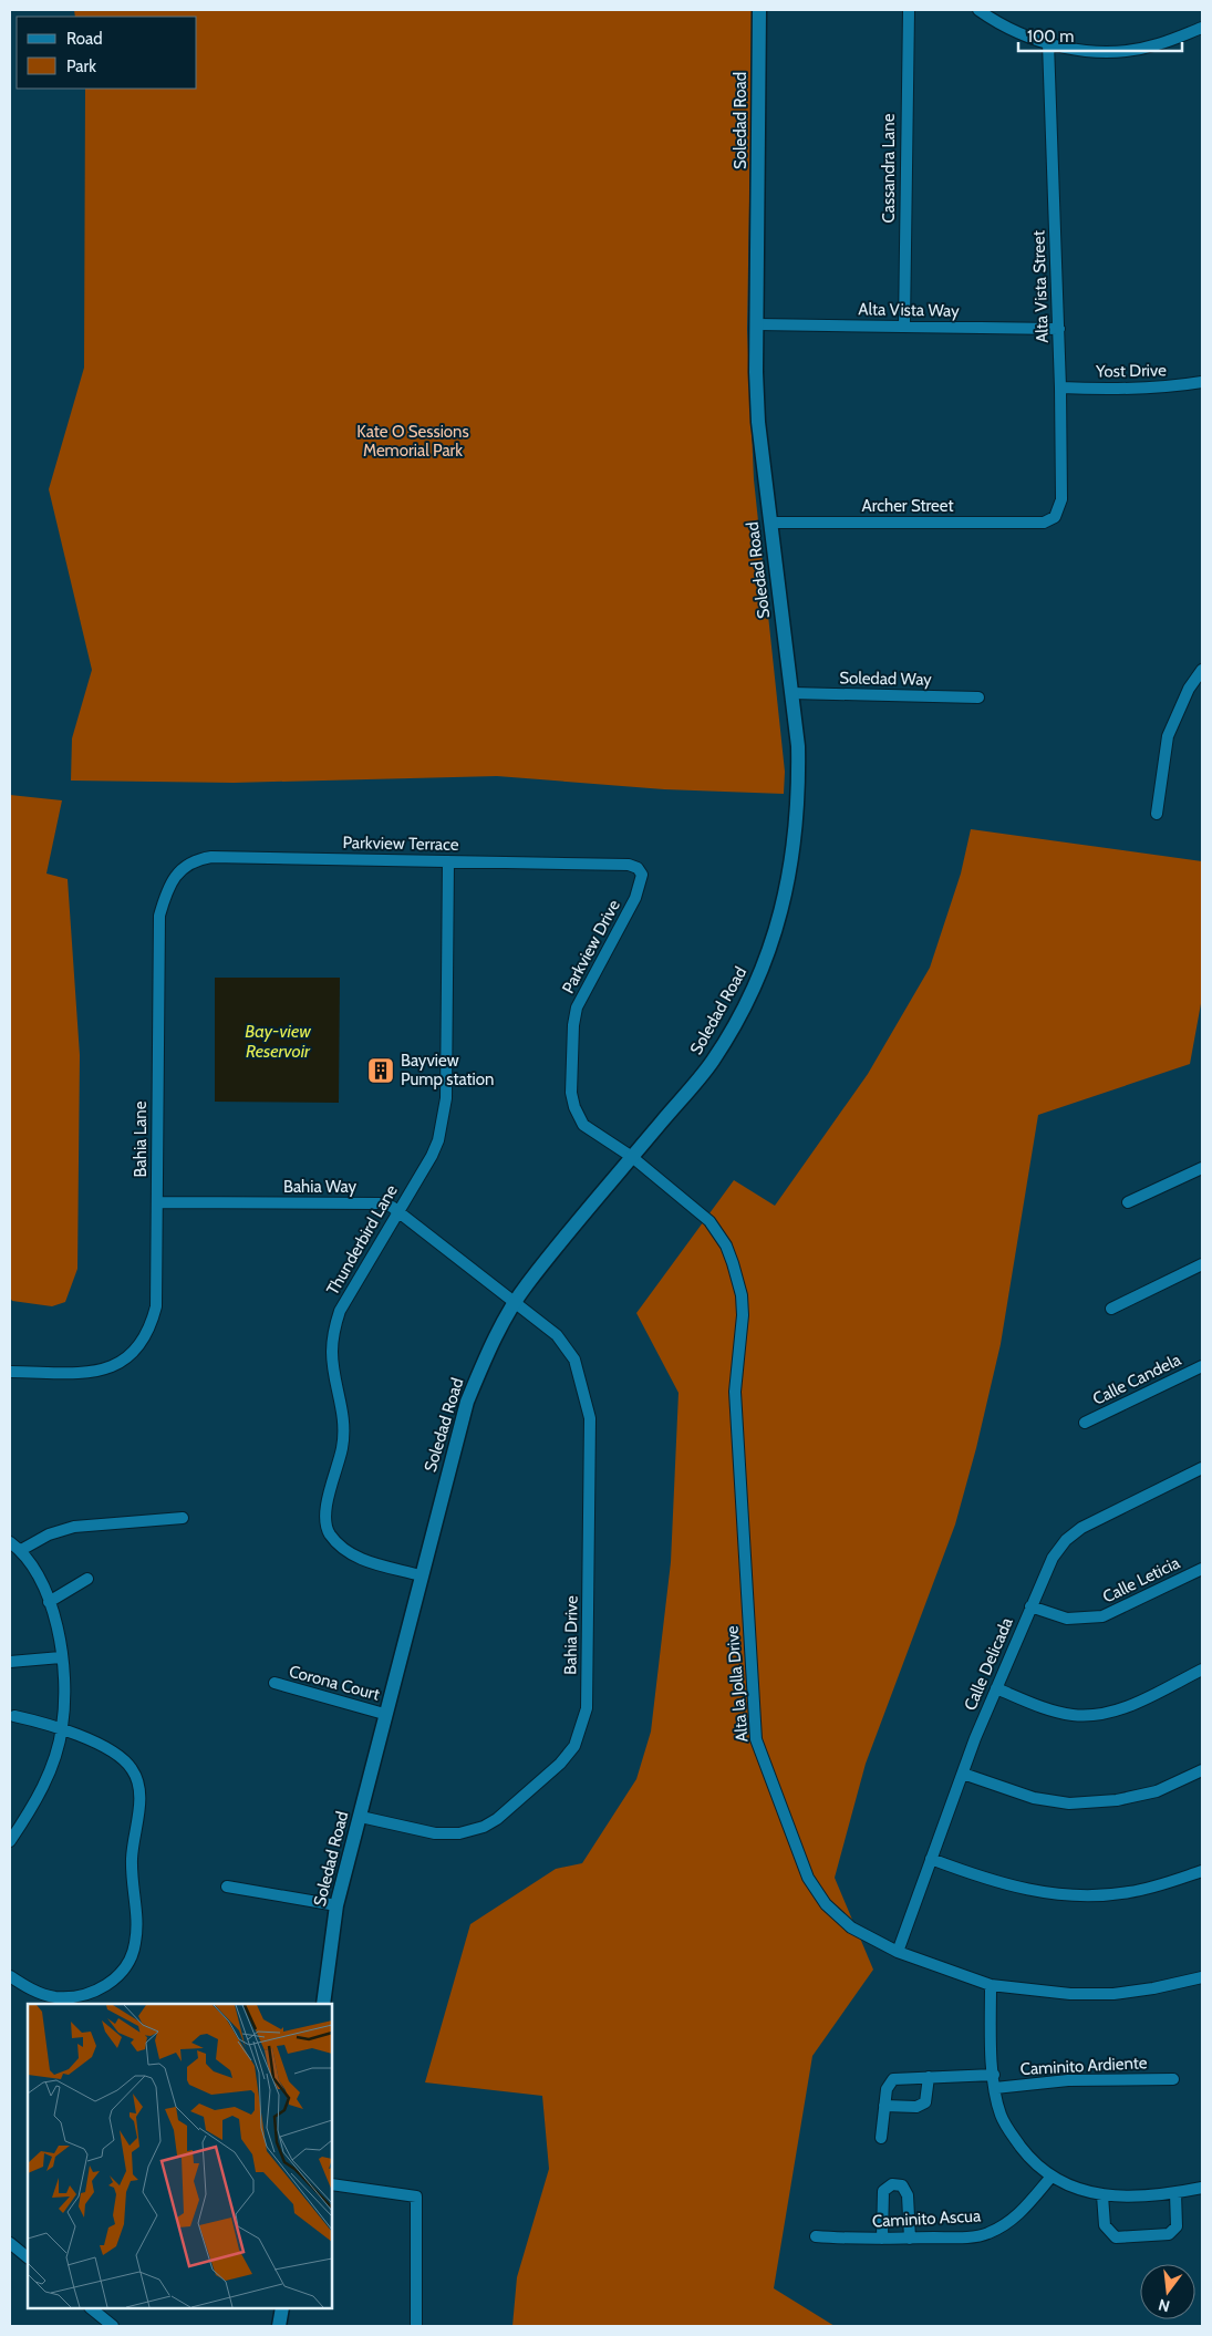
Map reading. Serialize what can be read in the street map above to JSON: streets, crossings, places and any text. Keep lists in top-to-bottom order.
{
  "streets": {
    "street": [
      "Soledad Road",
      "Cassandra Lane",
      "Alta Vista Street",
      "Alta Vista Way",
      "Yost Drive",
      "Archer Street",
      "Soledad Way",
      "Parkview Terrace",
      "Parkview Drive",
      "Bahia Lane",
      "Bahia Way",
      "Thunderbird Lane",
      "Calle Candela",
      "Calle Leticia",
      "Bahia Drive",
      "Calle Delicada",
      "Corona Court",
      "Alta la Jolla Drive",
      "Caminito Ardiente",
      "Caminito Ascua"
    ]
  },
  "crossings": [
    ["Soledad Road", "Alta Vista Way"],
    ["Soledad Road", "Archer Street"],
    ["Soledad Road", "Soledad Way"],
    ["Soledad Road", "Parkview Drive"],
    ["Soledad Road", "Bahia Way"],
    ["Soledad Road", "Thunderbird Lane"],
    ["Soledad Road", "Bahia Drive"],
    ["Soledad Road", "Corona Court"],
    ["Soledad Road", "Alta la Jolla Drive"],
    ["Cassandra Lane", "Alta Vista Way"],
    ["Alta Vista Street", "Alta Vista Way"],
    ["Alta Vista Street", "Yost Drive"],
    ["Alta Vista Street", "Archer Street"],
    ["Parkview Terrace", "Parkview Drive"],
    ["Parkview Terrace", "Bahia Lane"],
    ["Parkview Terrace", "Thunderbird Lane"],
    ["Parkview Drive", "Alta la Jolla Drive"],
    ["Bahia Lane", "Bahia Way"],
    ["Bahia Way", "Thunderbird Lane"],
    ["Bahia Way", "Bahia Drive"],
    ["Calle Leticia", "Calle Delicada"],
    ["Calle Delicada", "Alta la Jolla Drive"]
  ],
  "water": ["Bay-view Reservoir"],
  "parks": ["Kate O Sessions Memorial Park"],
  "places": {
    "building": ["Bayview Pump station"]
  },
  "legend": ["Road", "Park"],
  "scale_bar": "100 m",
  "north": "bottom"
}
